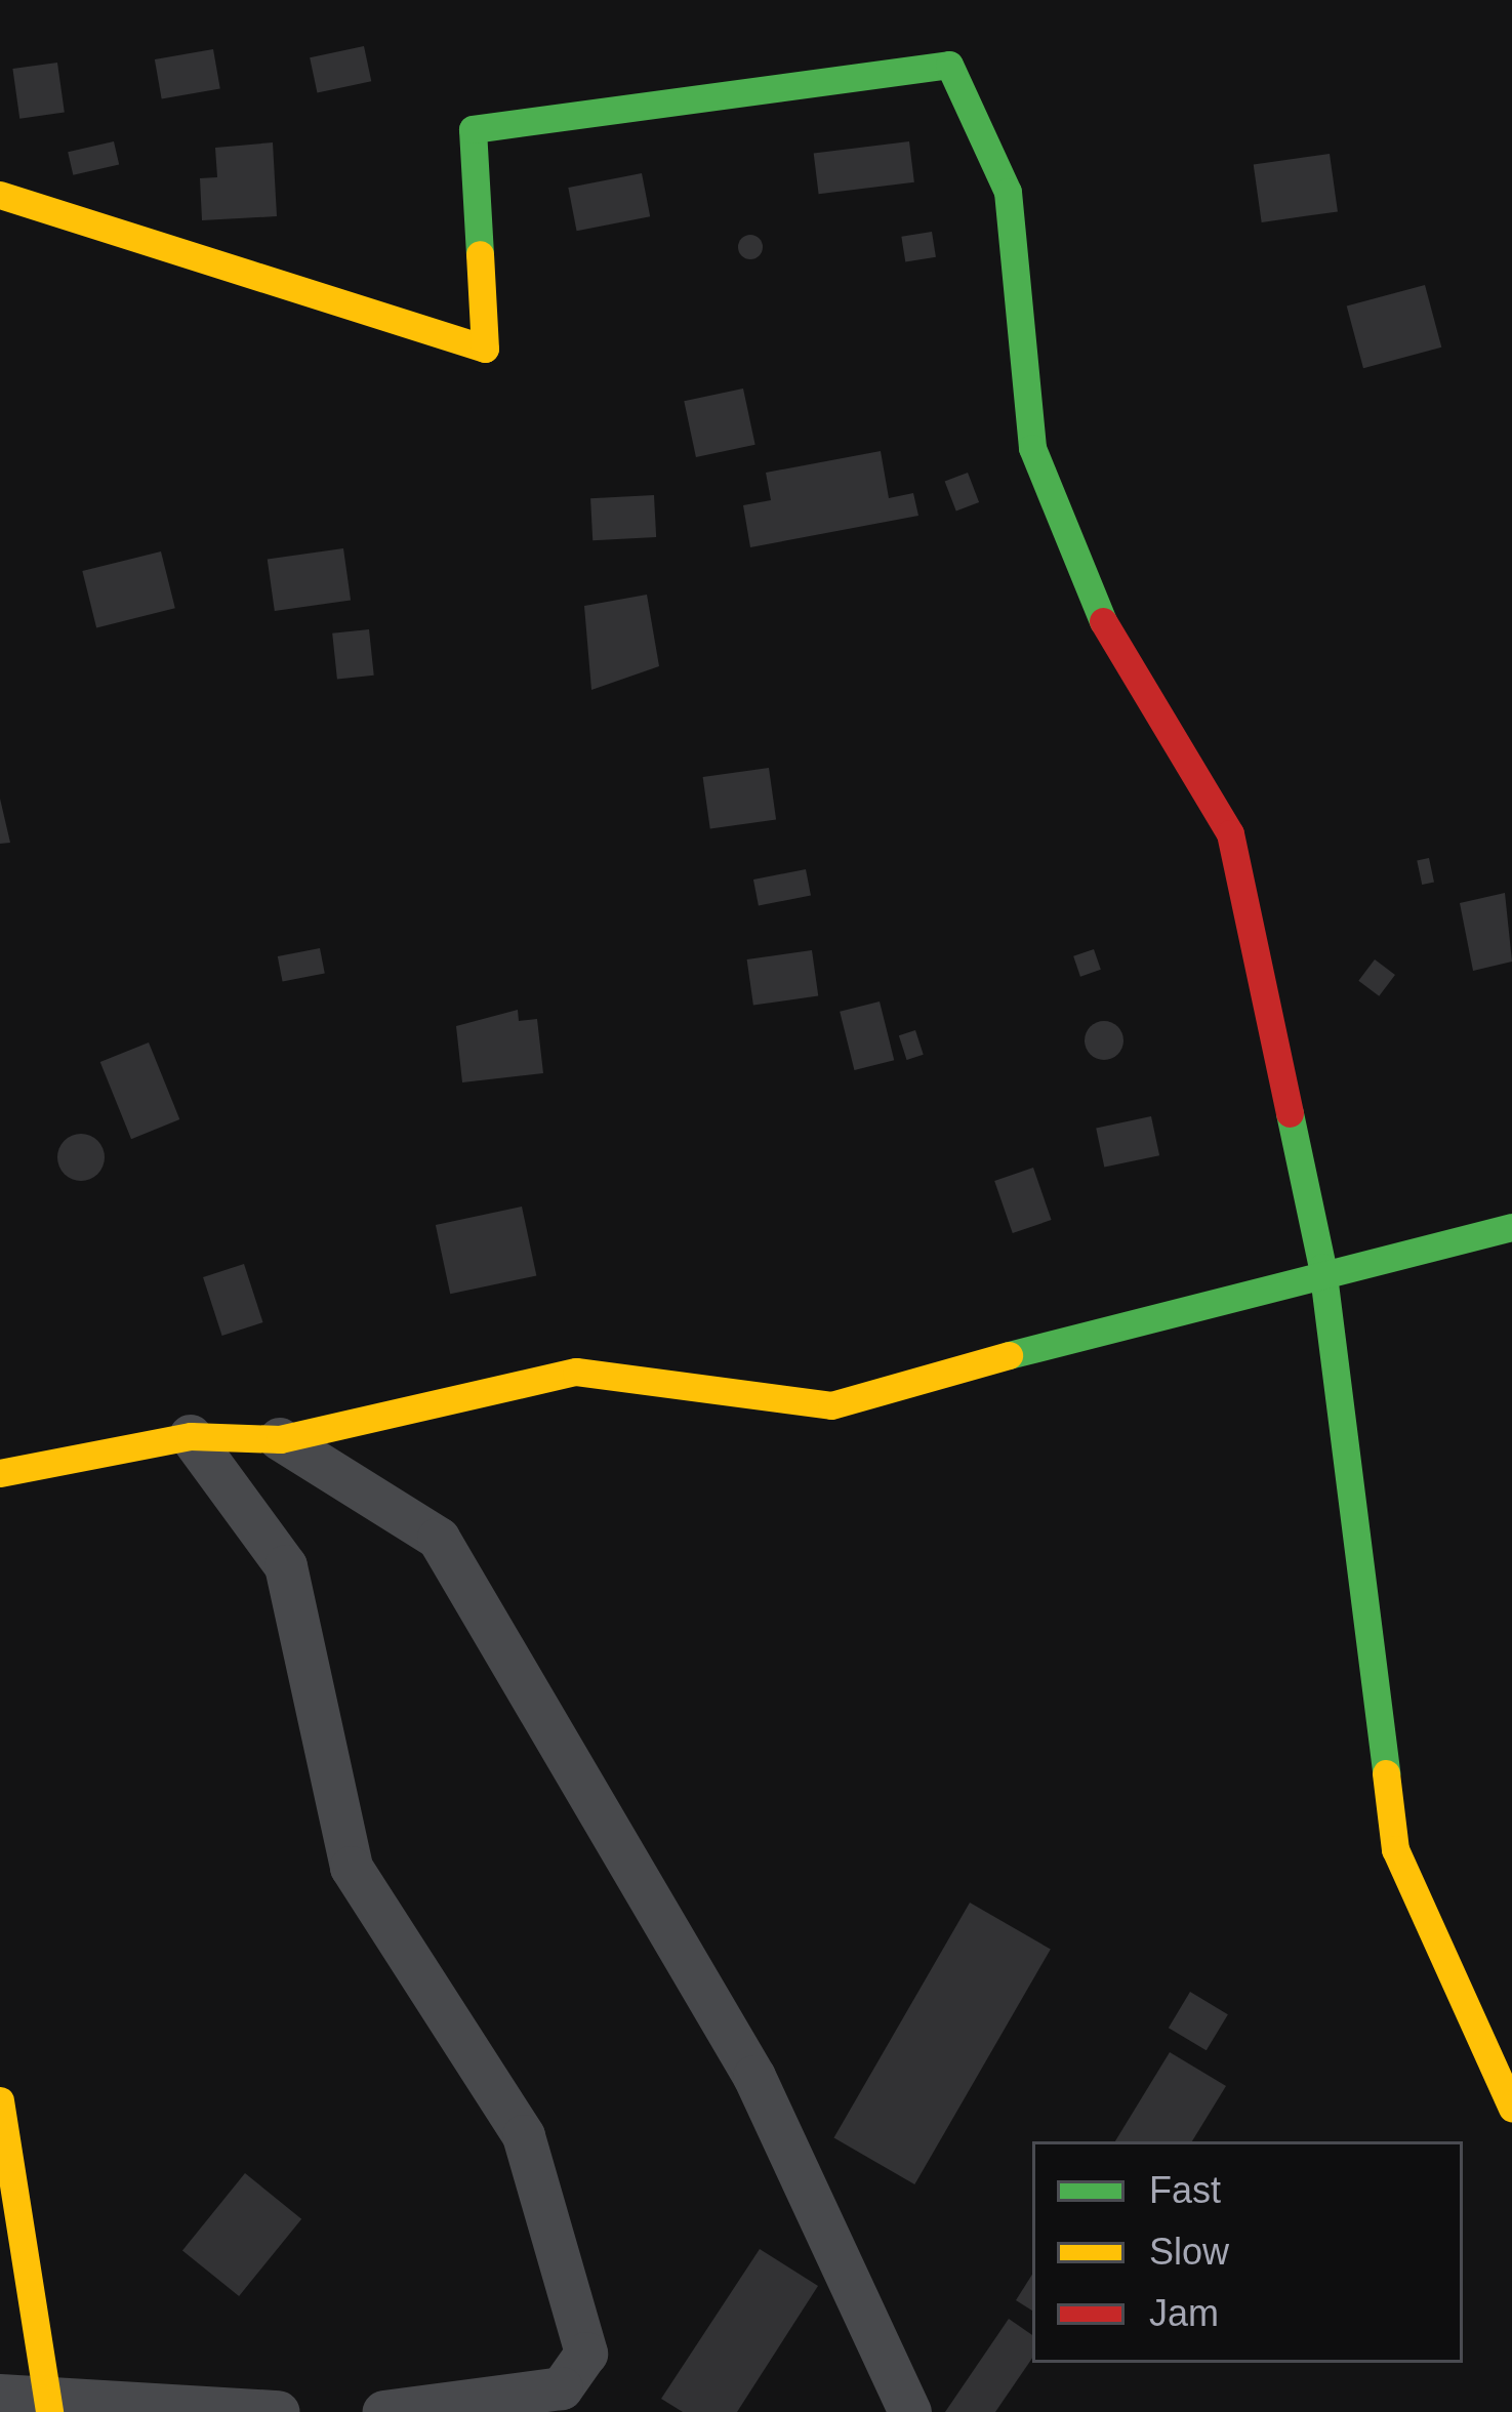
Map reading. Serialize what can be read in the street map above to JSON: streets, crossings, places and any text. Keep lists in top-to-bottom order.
{
  "legend": ["Fast", "Slow", "Jam"]
}
